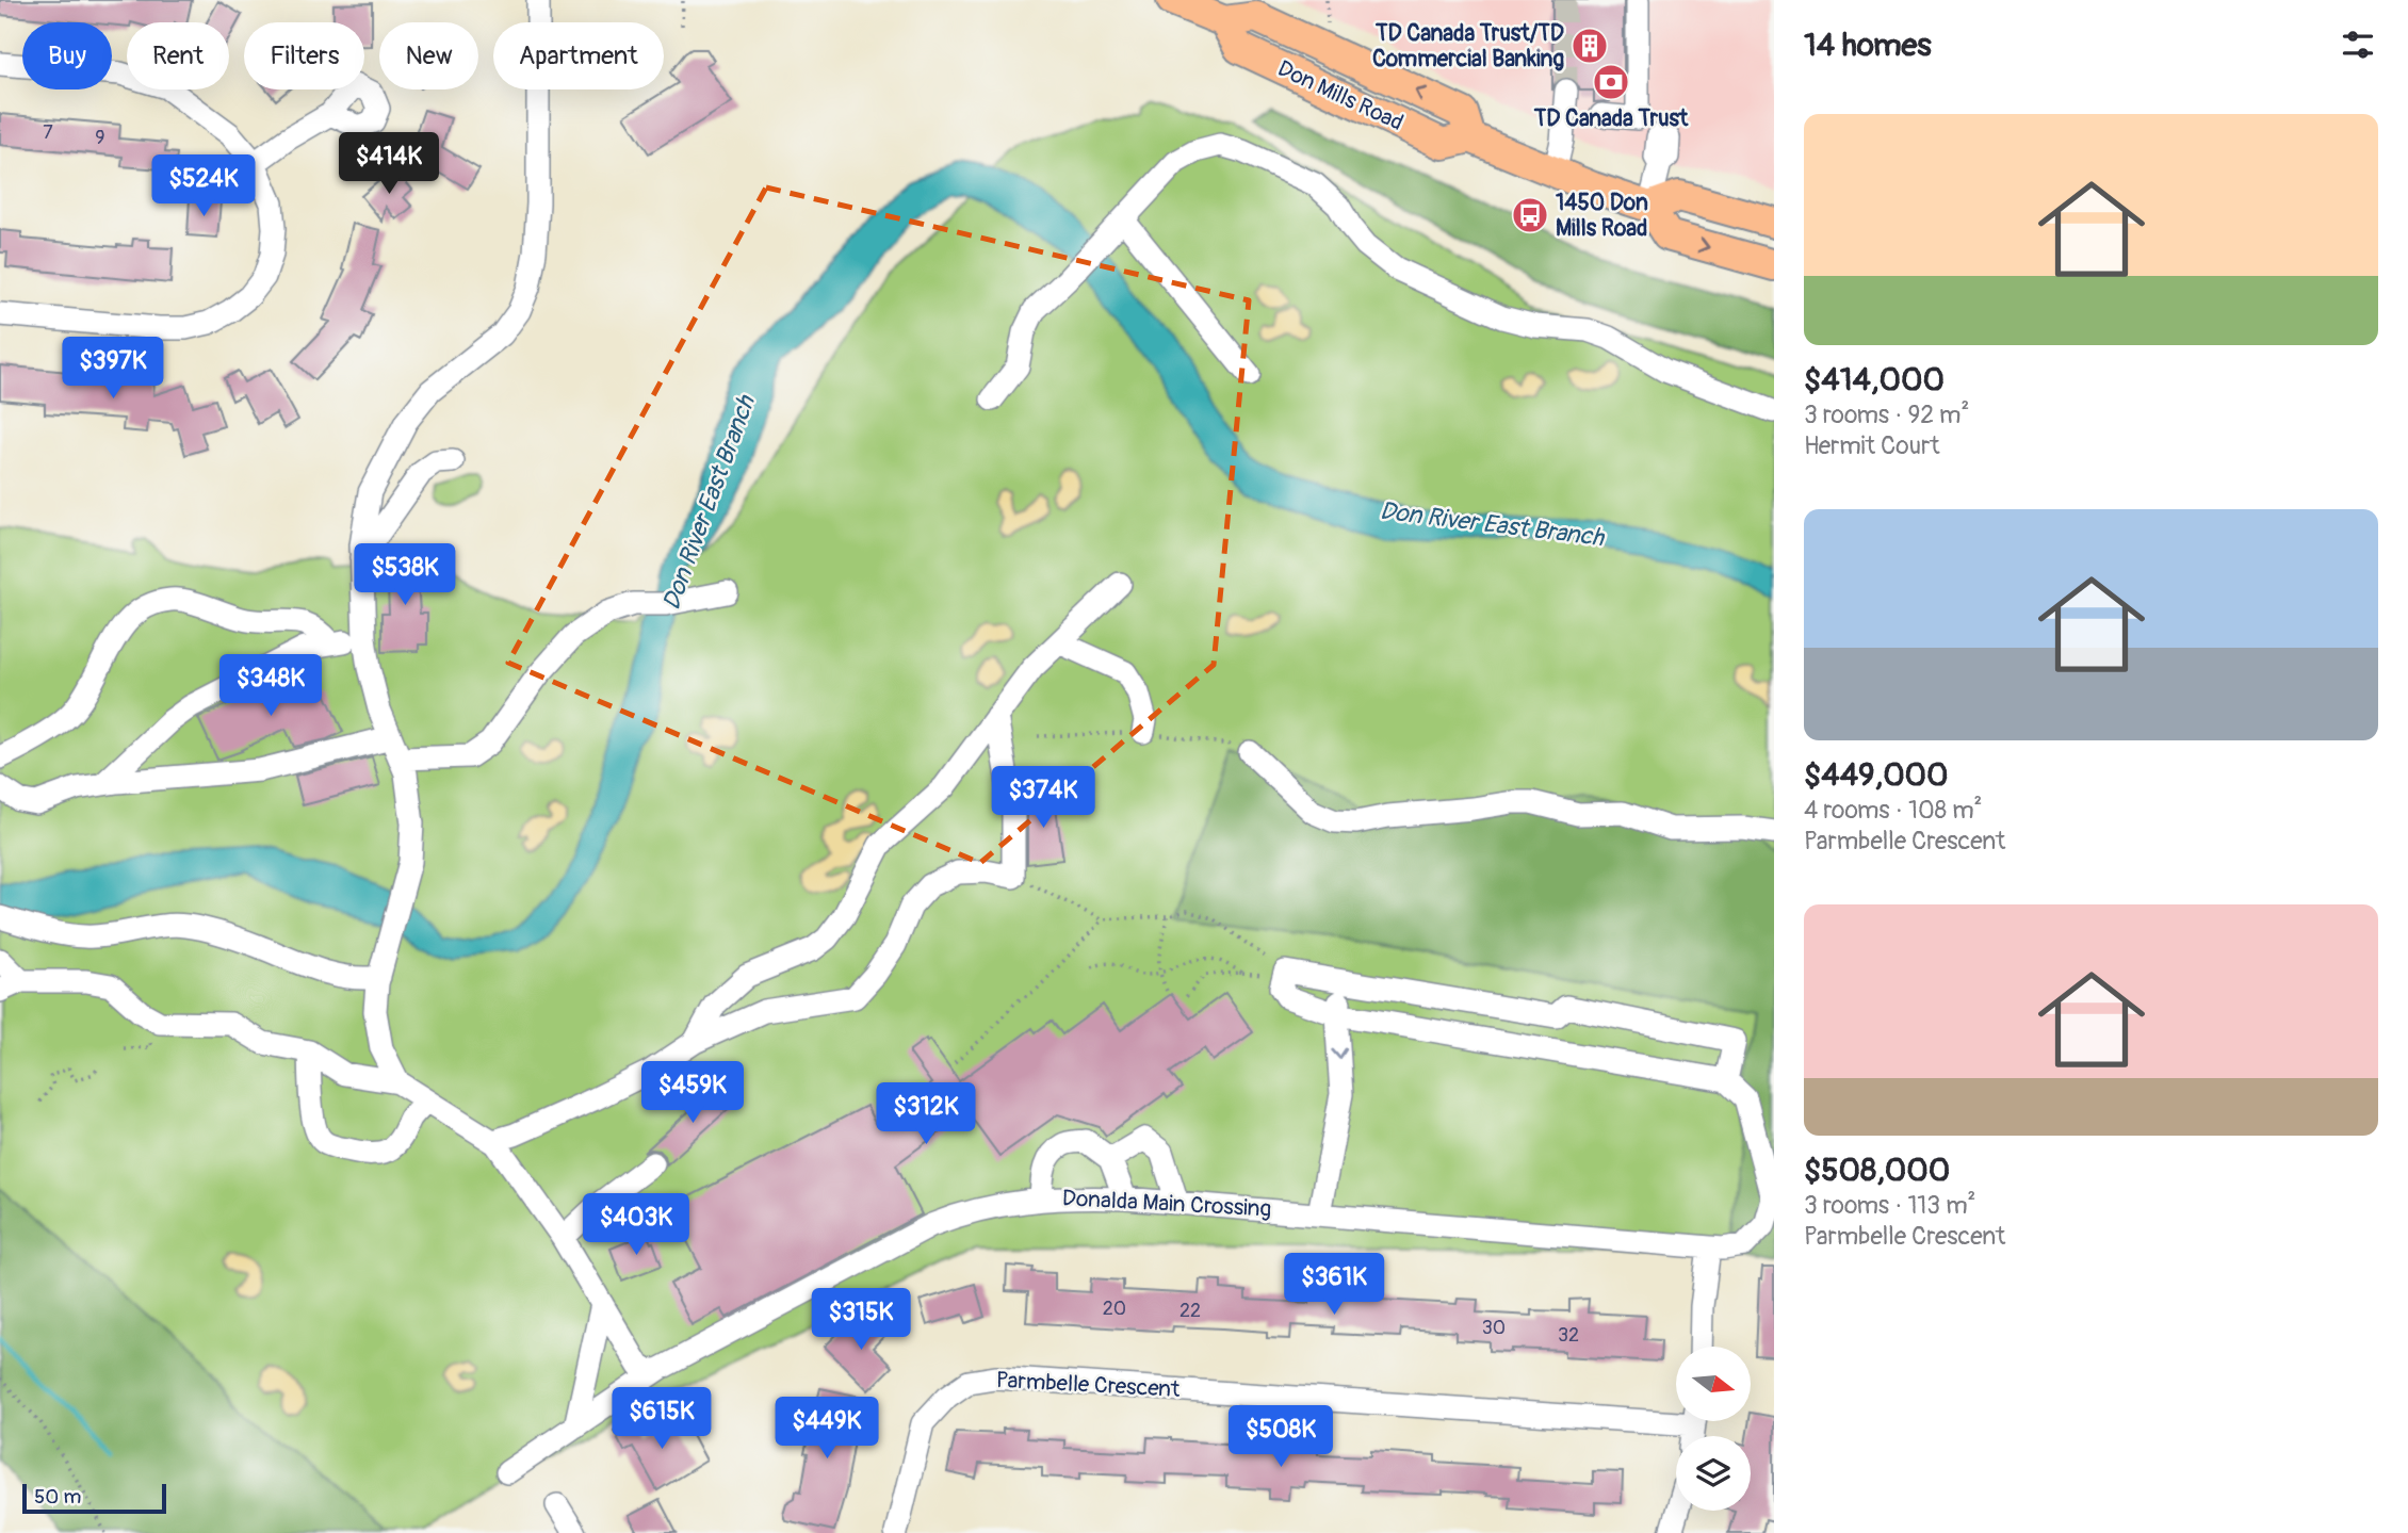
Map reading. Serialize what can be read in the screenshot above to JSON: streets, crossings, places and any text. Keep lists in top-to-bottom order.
{
  "streets": {
    "main road": ["Don Mills Road"],
    "street": ["Donalda Main Crossing", "Parmbelle Crescent"]
  },
  "water": ["Don River East Branch"],
  "places": {
    "building": ["TD Canada Trust/TD Commercial Banking"],
    "bank": ["TD Canada Trust"],
    "bus stop": ["1450 Don Mills Road"]
  },
  "house_numbers": [
    "7",
    "9",
    "20",
    "22",
    "30",
    "32"
  ],
  "scale_bar": "50 m",
  "north": "right",
  "page": {
    "heading": "14 homes",
    "chip": [
      "Buy",
      "Rent",
      "Filters",
      "New",
      "Apartment"
    ],
    "list": [
      {
        "name": "$414,000",
        "note": "3 rooms · 92 m² · Hermit Court"
      },
      {
        "name": "$449,000",
        "note": "4 rooms · 108 m² · Parmbelle Crescent"
      },
      {
        "name": "$508,000",
        "note": "3 rooms · 113 m² · Parmbelle Crescent"
      }
    ],
    "price": [
      "$414K",
      "$524K",
      "$397K",
      "$538K",
      "$348K",
      "$374K",
      "$459K",
      "$312K",
      "$403K",
      "$361K",
      "$315K",
      "$615K",
      "$449K",
      "$508K"
    ],
    "scale": "50 m"
  }
}
